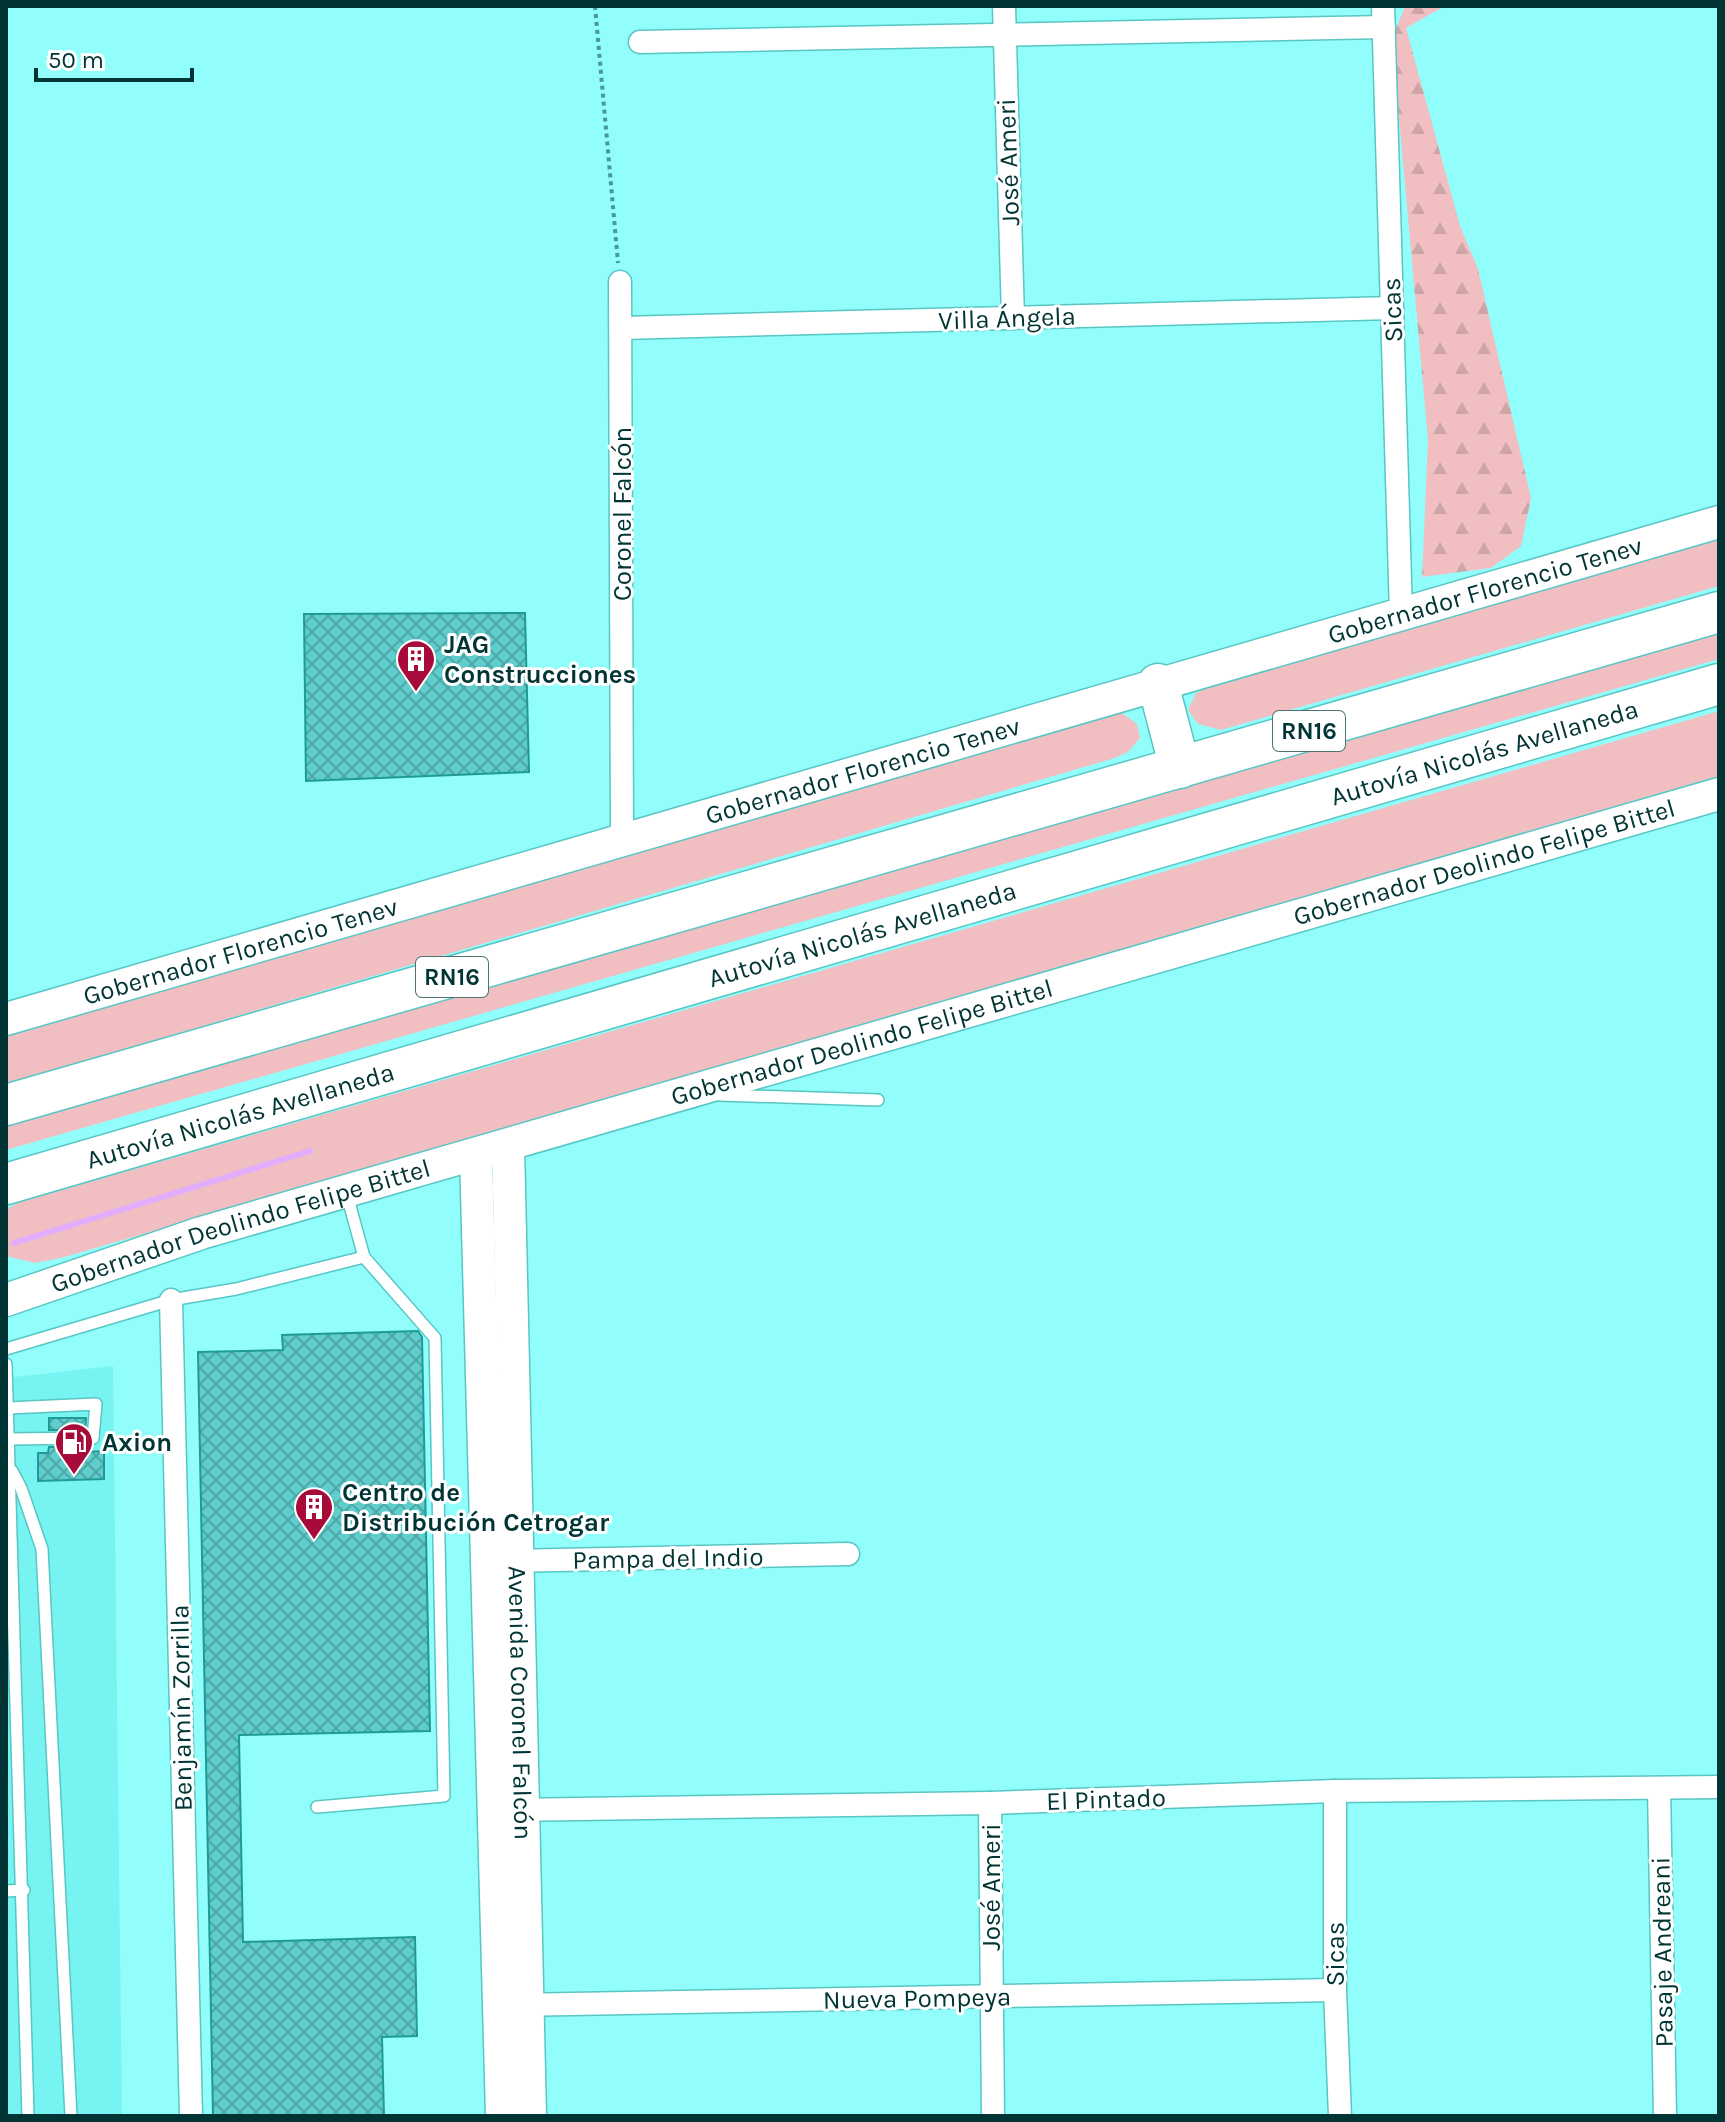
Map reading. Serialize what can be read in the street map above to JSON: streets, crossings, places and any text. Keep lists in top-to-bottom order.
{
  "streets": {
    "highway": ["RN16", "Autovía Nicolás Avellaneda"],
    "street": [
      "José Ameri",
      "Sicas",
      "Villa Ángela",
      "Coronel Falcón",
      "Gobernador Florencio Tenev",
      "Gobernador Deolindo Felipe Bittel",
      "Pampa del Indio",
      "Avenida Coronel Falcón",
      "Benjamín Zorrilla",
      "El Pintado",
      "Pasaje Andreani",
      "Nueva Pompeya"
    ]
  },
  "crossings": [
    ["José Ameri", "Villa Ángela"],
    ["José Ameri", "El Pintado"],
    ["José Ameri", "Nueva Pompeya"],
    ["Sicas", "Villa Ángela"],
    ["Sicas", "Gobernador Florencio Tenev"],
    ["Sicas", "El Pintado"],
    ["Sicas", "Nueva Pompeya"],
    ["Villa Ángela", "Coronel Falcón"],
    ["Coronel Falcón", "Gobernador Florencio Tenev"],
    ["Gobernador Deolindo Felipe Bittel", "Avenida Coronel Falcón"],
    ["Pampa del Indio", "Avenida Coronel Falcón"],
    ["Avenida Coronel Falcón", "El Pintado"],
    ["Avenida Coronel Falcón", "Nueva Pompeya"],
    ["El Pintado", "Pasaje Andreani"]
  ],
  "places": {
    "building": ["JAG Construcciones", "Centro de Distribución Cetrogar"],
    "fuel station": ["Axion"]
  },
  "scale_bar": "50 m"
}
